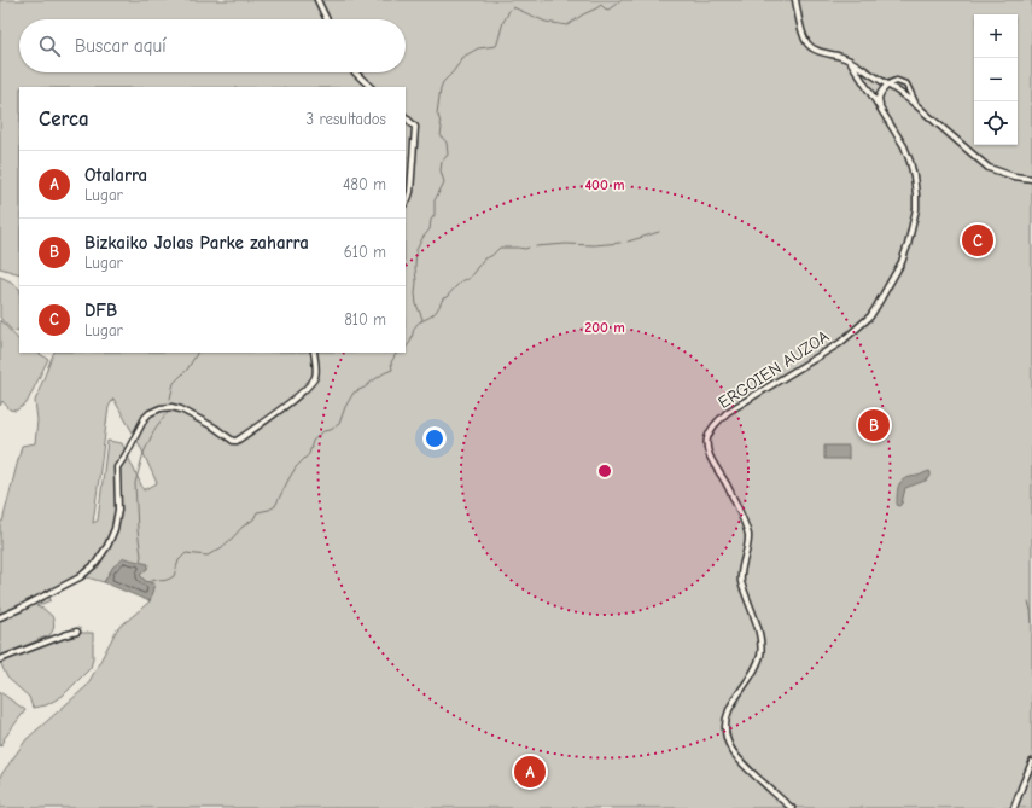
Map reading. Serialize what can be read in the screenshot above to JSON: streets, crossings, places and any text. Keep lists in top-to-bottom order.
{
  "streets": {
    "street": ["ERGOIEN AUZOA"]
  },
  "page": {
    "map_buttons": ["+", "−"],
    "search": "Buscar aquí",
    "heading": ["Cerca", "3 resultados"],
    "list": [
      {
        "mark": "A",
        "name": "Otalarra",
        "note": "Lugar",
        "value": "480 m"
      },
      {
        "mark": "B",
        "name": "Bizkaiko Jolas Parke zaharra",
        "note": "Lugar",
        "value": "610 m"
      },
      {
        "mark": "C",
        "name": "DFB",
        "note": "Lugar",
        "value": "810 m"
      }
    ],
    "pins": ["C", "B", "A"]
  },
  "rings": ["400 m", "200 m"]
}
